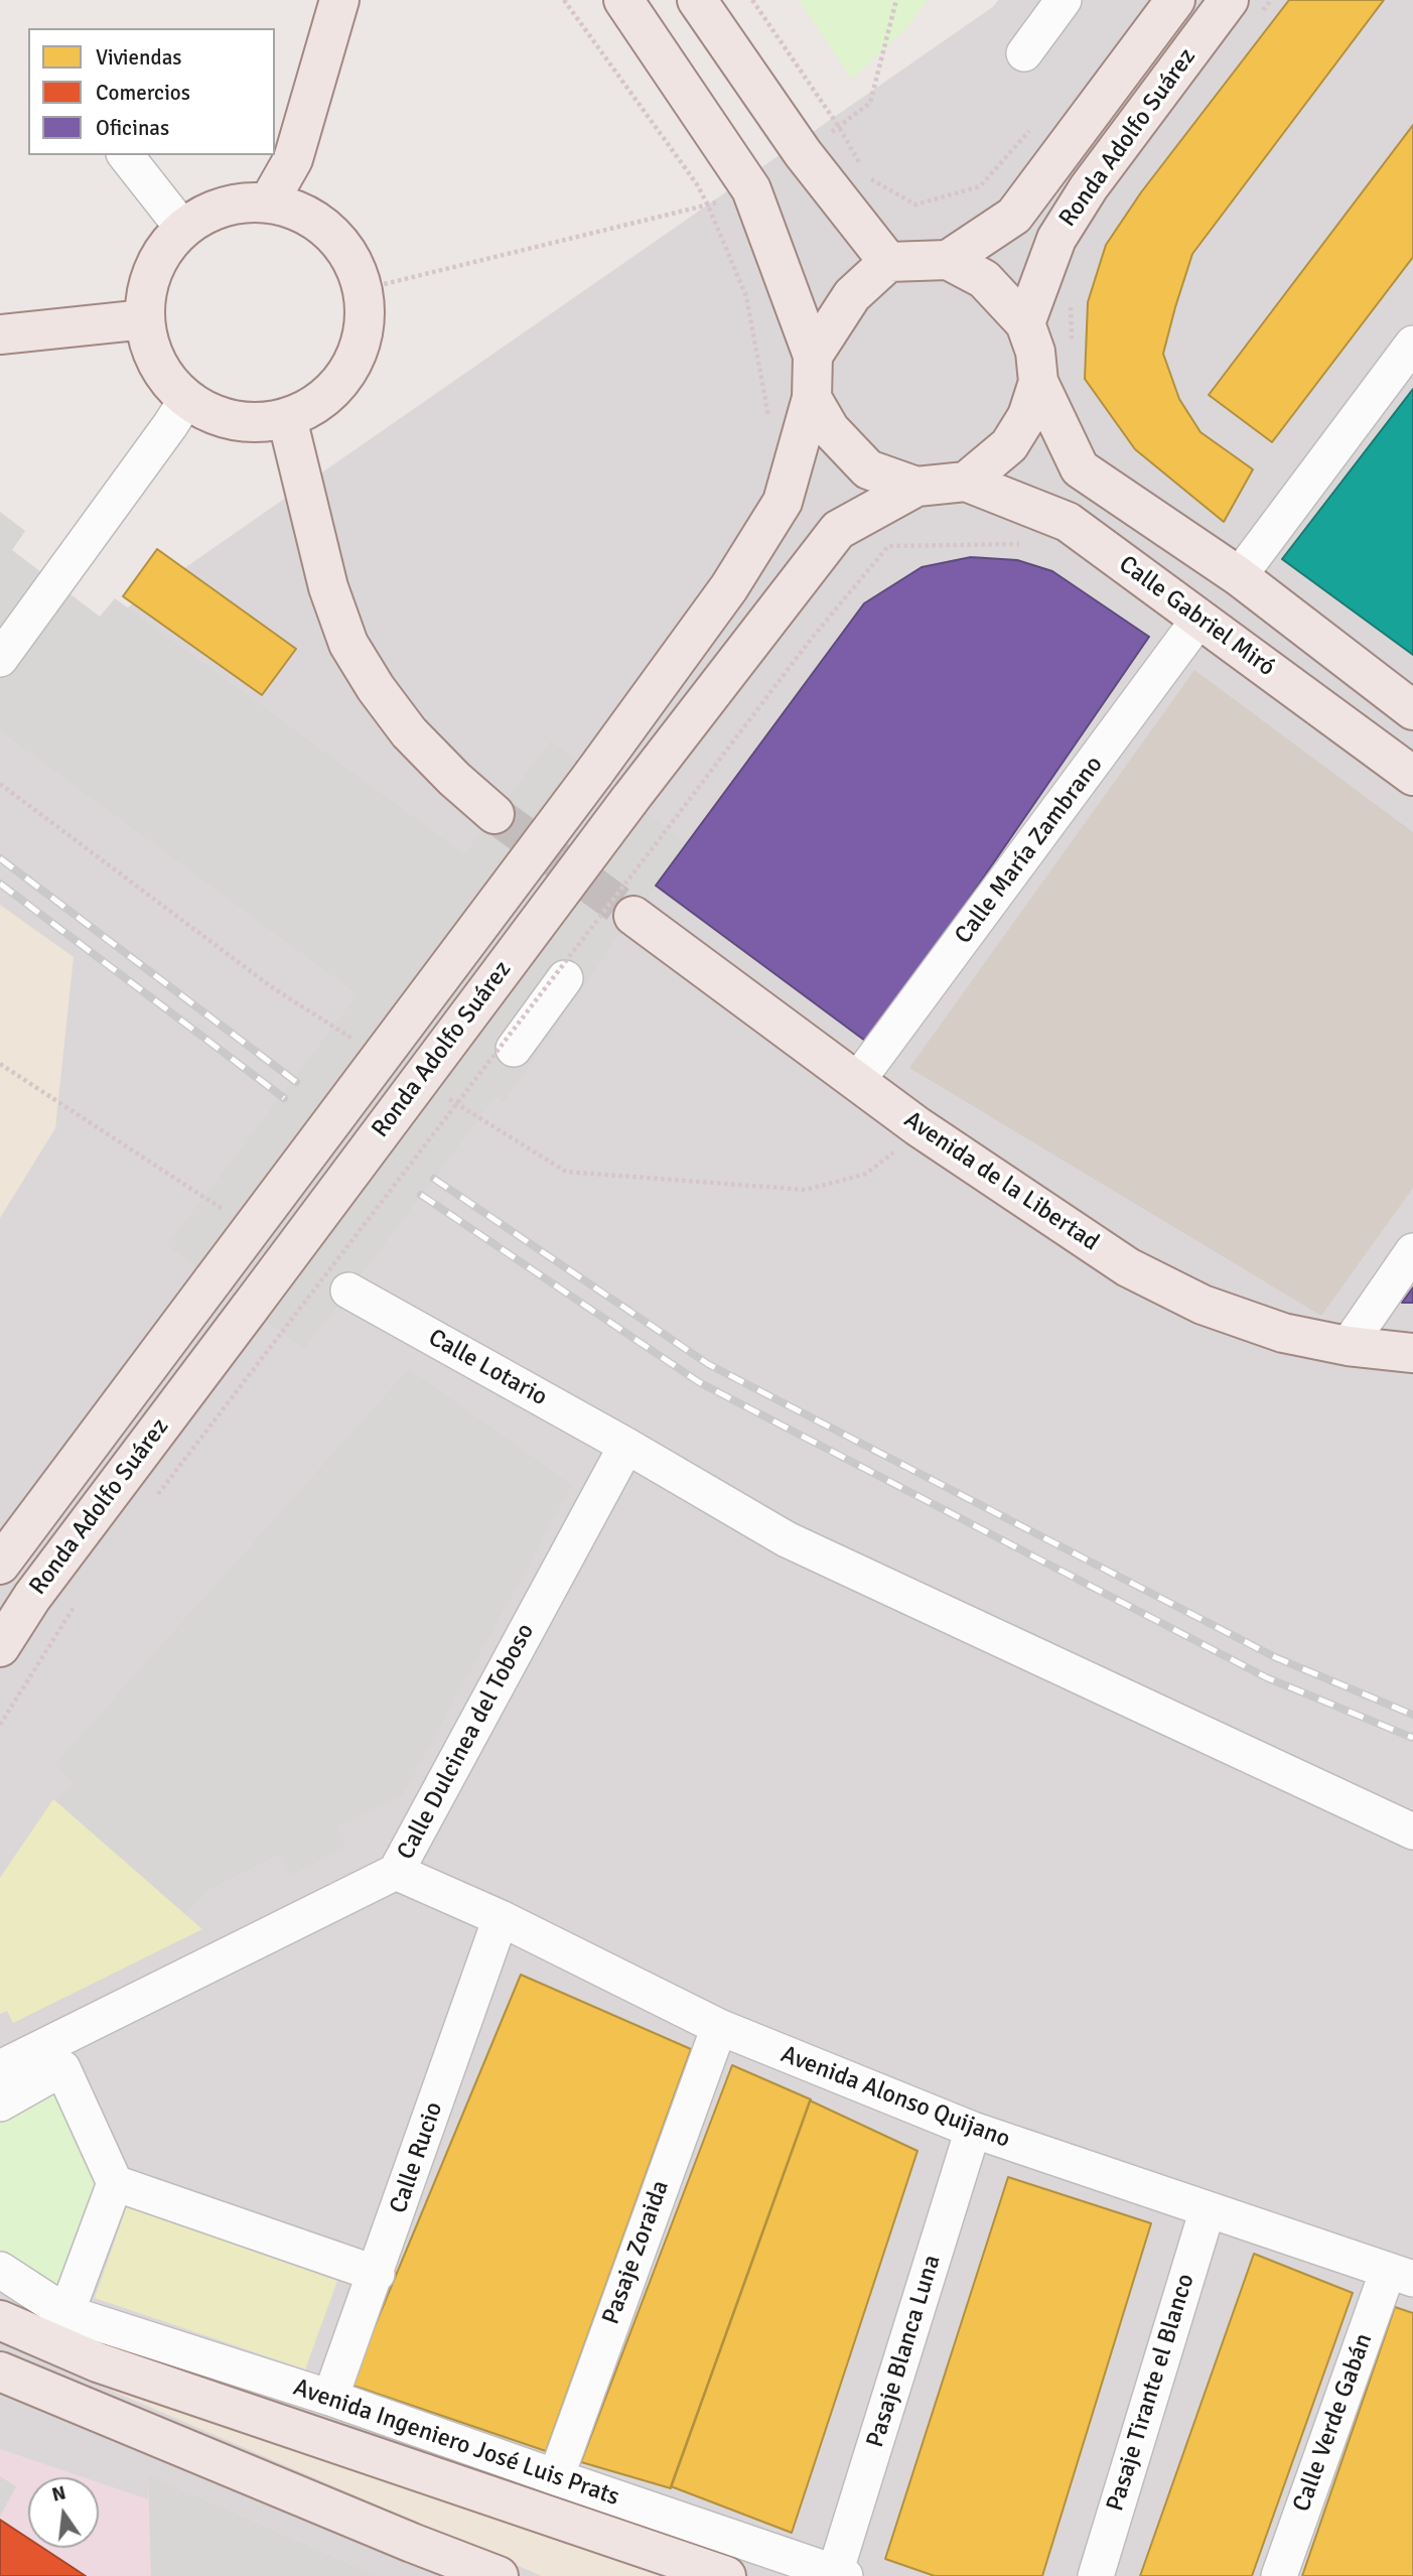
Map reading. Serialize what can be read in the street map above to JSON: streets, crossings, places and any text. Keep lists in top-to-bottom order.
{
  "streets": {
    "main road": [
      "Ronda Adolfo Suárez",
      "Calle Gabriel Miró",
      "Avenida de la Libertad",
      "Avenida Ingeniero José Luis Prats"
    ],
    "street": [
      "Calle María Zambrano",
      "Calle Lotario",
      "Calle Dulcinea del Toboso",
      "Avenida Alonso Quijano",
      "Calle Rucio",
      "Pasaje Zoraida",
      "Pasaje Blanca Luna",
      "Pasaje Tirante el Blanco",
      "Calle Verde Gabán"
    ]
  },
  "crossings": [
    ["Ronda Adolfo Suárez", "Calle Gabriel Miró"],
    ["Calle Gabriel Miró", "Calle María Zambrano"],
    ["Calle María Zambrano", "Avenida de la Libertad"],
    ["Calle Lotario", "Calle Dulcinea del Toboso"],
    ["Calle Dulcinea del Toboso", "Avenida Alonso Quijano"],
    ["Avenida Alonso Quijano", "Calle Rucio"],
    ["Avenida Alonso Quijano", "Pasaje Zoraida"],
    ["Avenida Alonso Quijano", "Pasaje Blanca Luna"],
    ["Avenida Alonso Quijano", "Pasaje Tirante el Blanco"],
    ["Avenida Alonso Quijano", "Calle Verde Gabán"],
    ["Calle Rucio", "Avenida Ingeniero José Luis Prats"],
    ["Pasaje Zoraida", "Avenida Ingeniero José Luis Prats"],
    ["Pasaje Blanca Luna", "Avenida Ingeniero José Luis Prats"]
  ],
  "legend": ["Viviendas", "Comercios", "Oficinas"],
  "north": "top"
}
